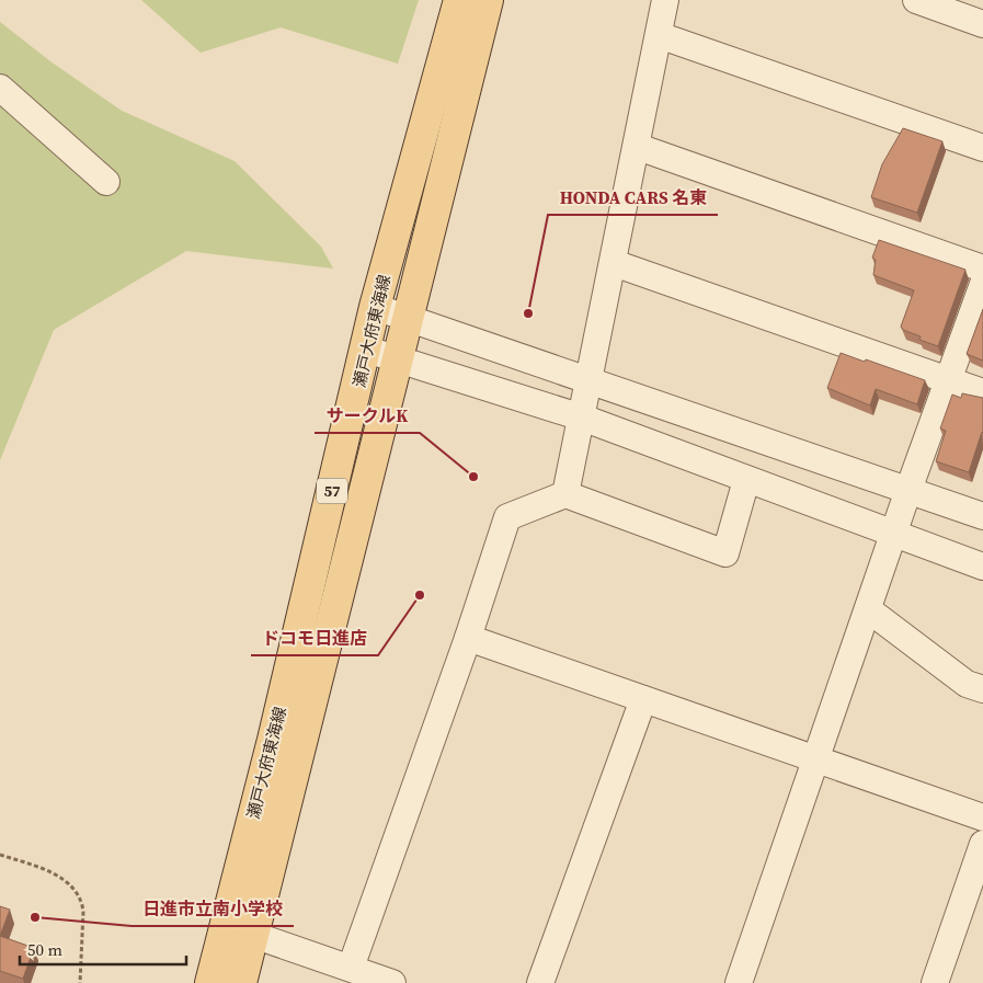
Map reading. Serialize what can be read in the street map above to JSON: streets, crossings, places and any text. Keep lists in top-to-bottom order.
{
  "streets": {
    "main road": ["瀬戸大府東海線", "57"]
  },
  "places": [
    "HONDA CARS 名東",
    "サークルK",
    "ドコモ日進店",
    "日進市立南小学校"
  ],
  "scale_bar": "50 m"
}
